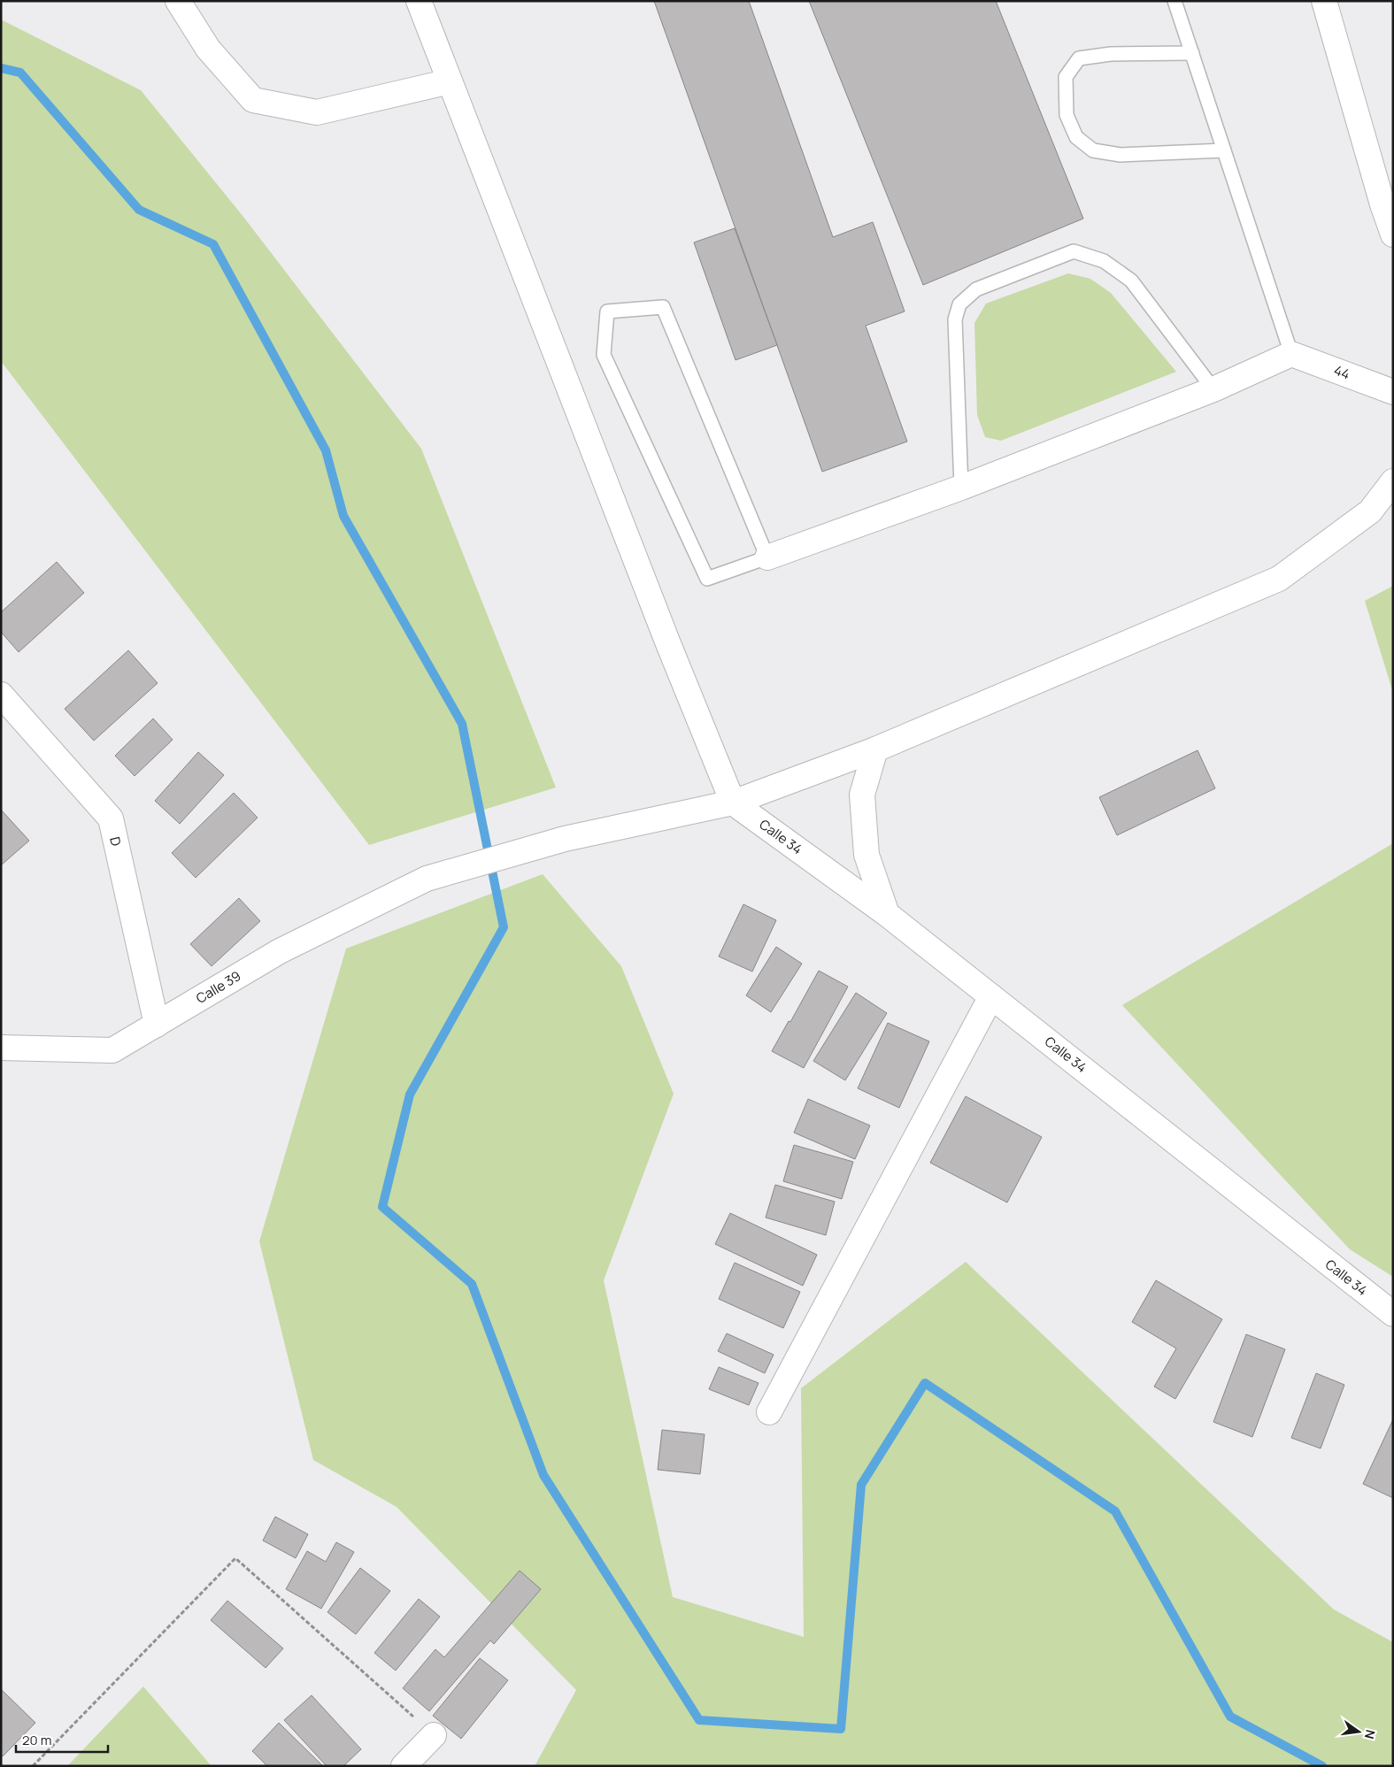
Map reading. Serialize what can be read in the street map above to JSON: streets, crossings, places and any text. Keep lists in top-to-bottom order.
{
  "streets": {
    "street": [
      "44",
      "Calle 34",
      "D",
      "Calle 39"
    ]
  },
  "crossings": [
    ["Calle 34", "Calle 39"],
    ["D", "Calle 39"]
  ],
  "scale_bar": "20 m",
  "north": "right"
}
